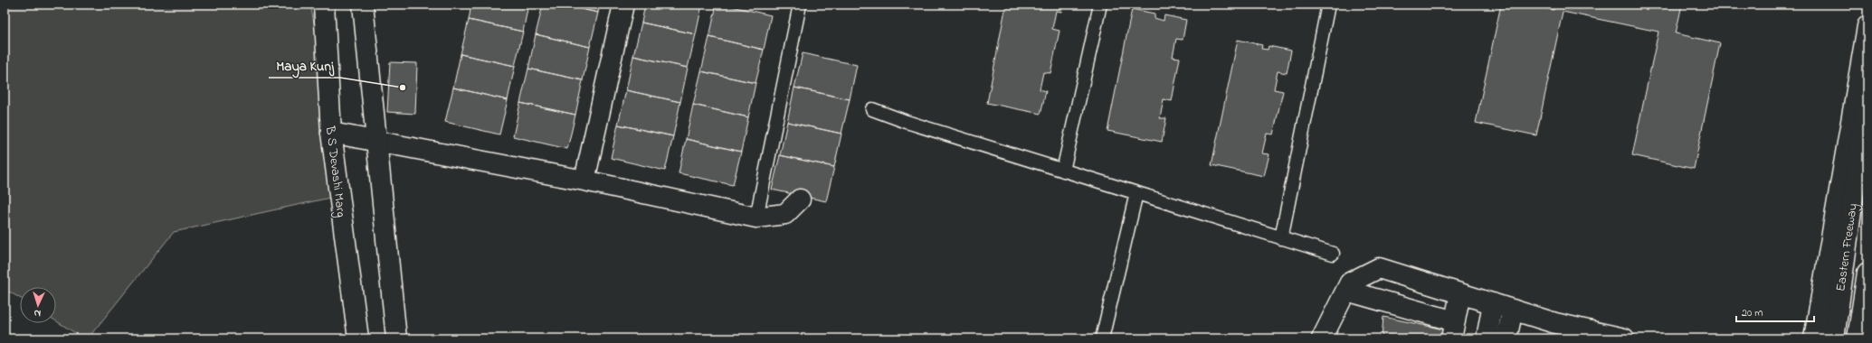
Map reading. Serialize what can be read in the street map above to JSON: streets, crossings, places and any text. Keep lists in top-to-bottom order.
{
  "streets": {
    "main road": ["B S Devashi Marg", "Eastern Freeway"]
  },
  "places": ["Maya Kunj"],
  "scale_bar": "20 m",
  "north": "bottom"
}
